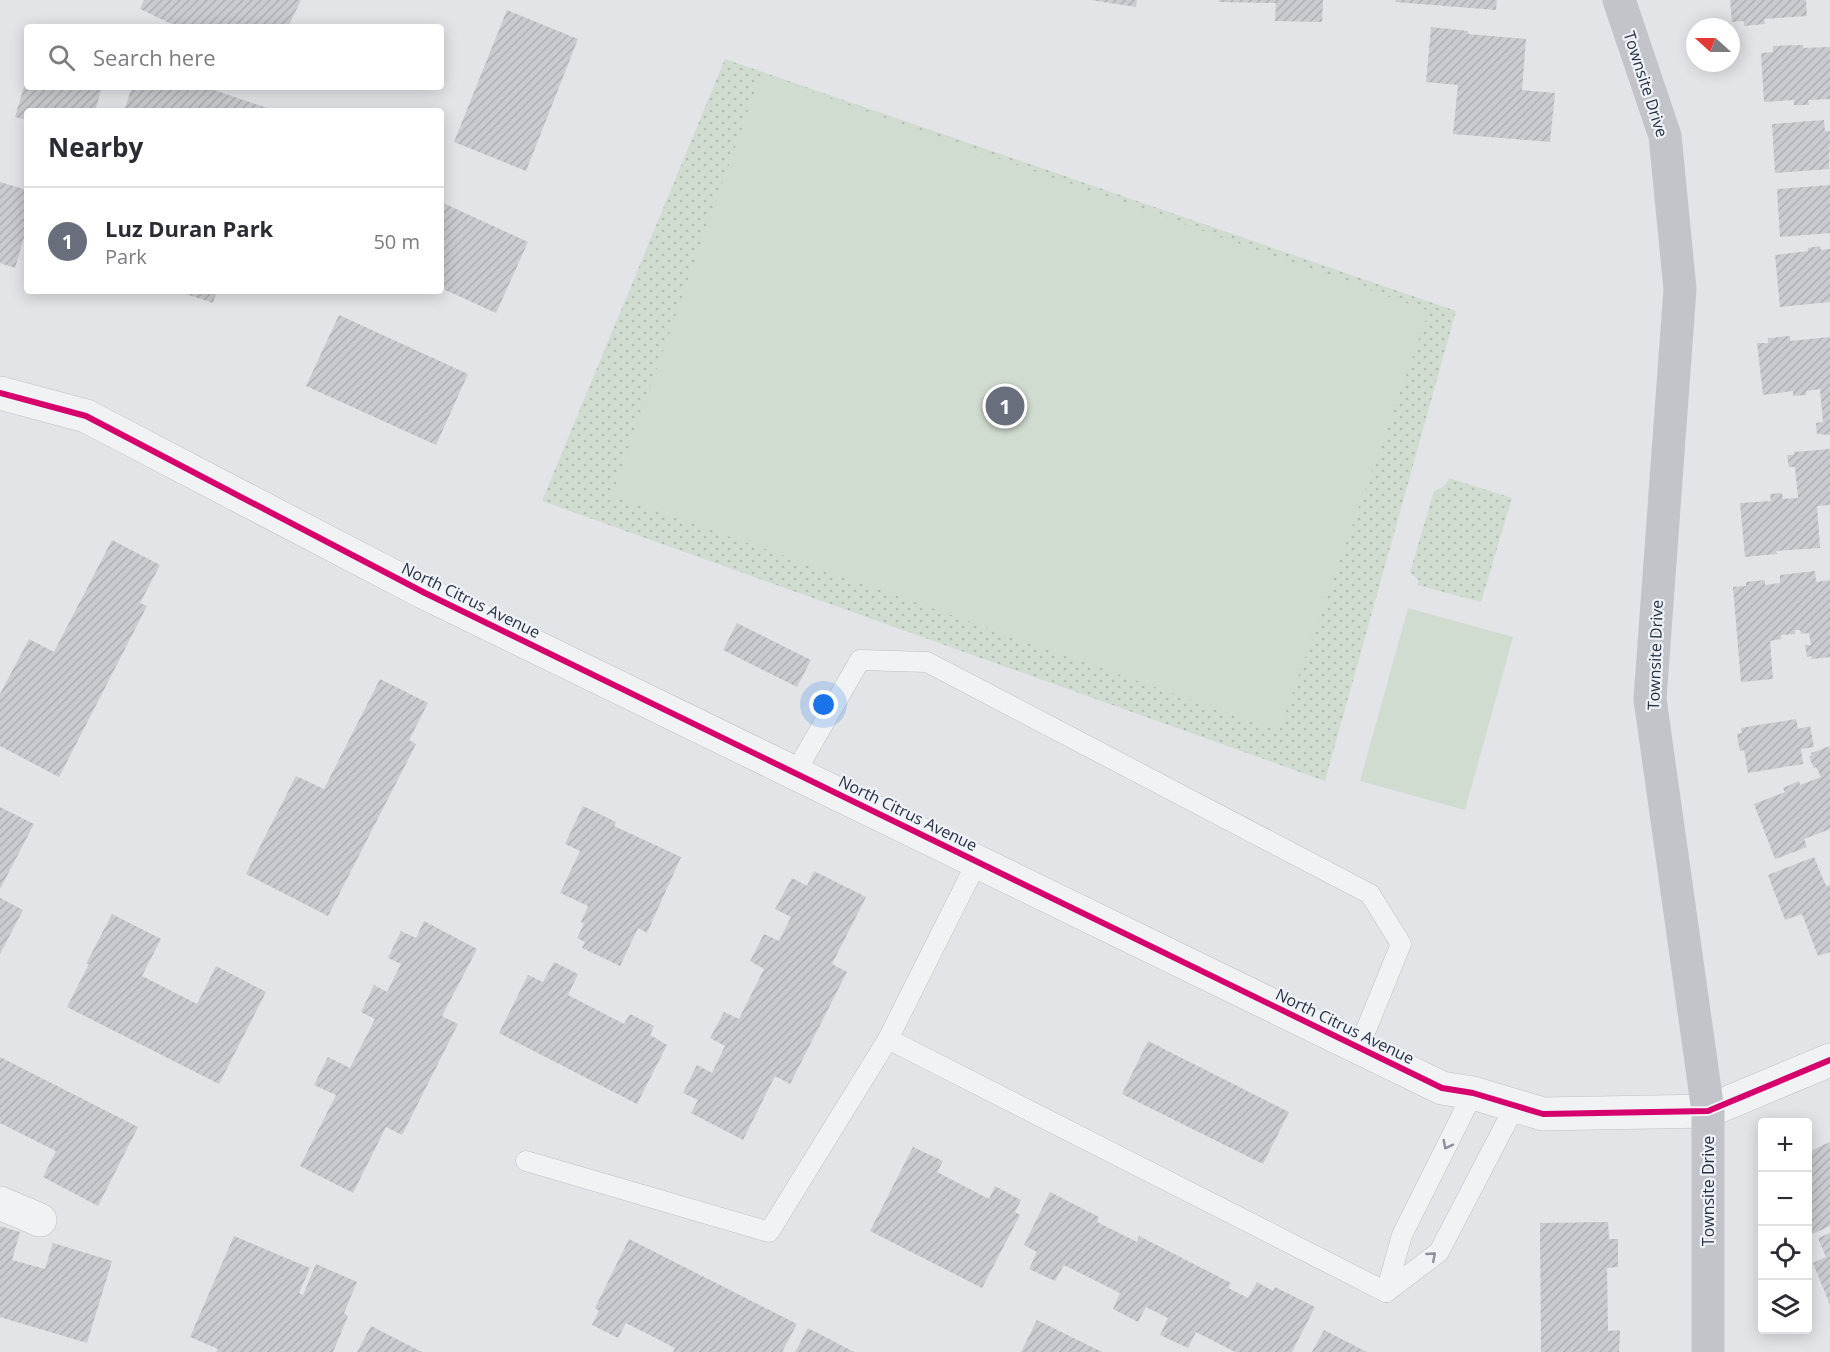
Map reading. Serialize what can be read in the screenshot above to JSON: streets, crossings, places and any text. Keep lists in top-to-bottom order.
{
  "streets": {
    "main road": ["Townsite Drive"],
    "street": ["North Citrus Avenue"]
  },
  "crossings": [
    ["Townsite Drive", "North Citrus Avenue"]
  ],
  "north": "left",
  "page": {
    "search": "Search here",
    "heading": "Nearby",
    "list": [
      {
        "mark": "1",
        "name": "Luz Duran Park",
        "note": "Park",
        "value": "50 m"
      }
    ],
    "pins": "1",
    "map_buttons": ["+", "−"]
  }
}
